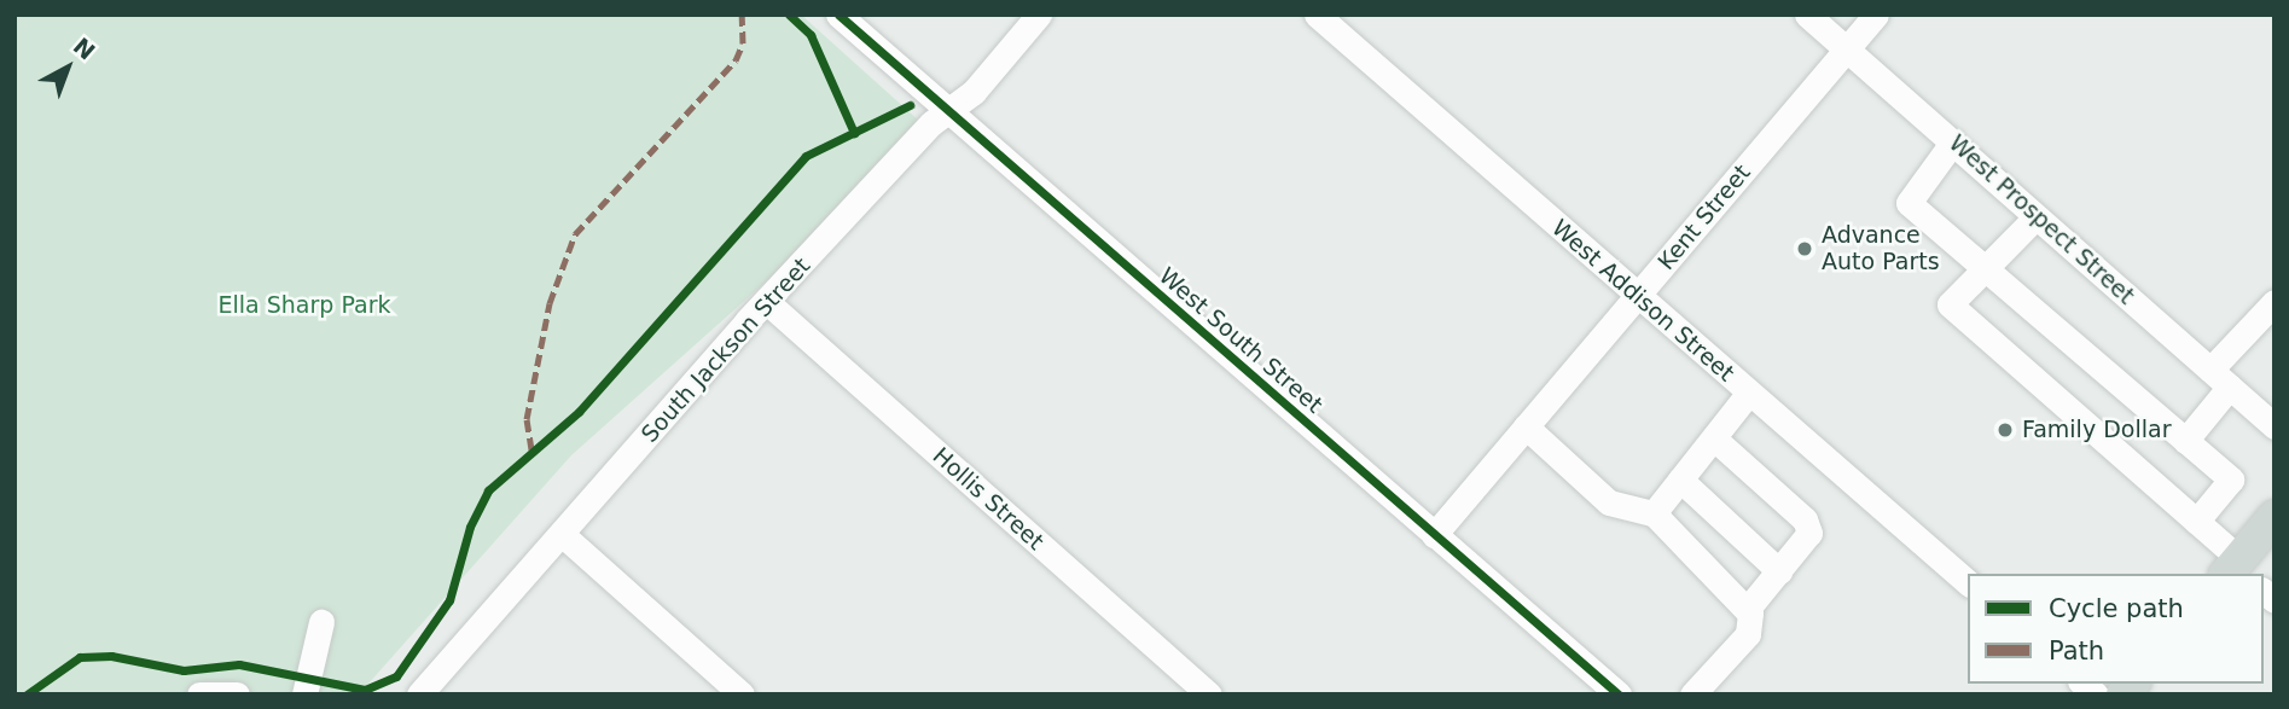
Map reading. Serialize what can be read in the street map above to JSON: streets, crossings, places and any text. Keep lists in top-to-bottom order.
{
  "streets": {
    "street": [
      "Kent Street",
      "West Prospect Street",
      "West Addison Street",
      "West South Street",
      "South Jackson Street",
      "Hollis Street"
    ]
  },
  "crossings": [
    ["Kent Street", "West Prospect Street"],
    ["Kent Street", "West Addison Street"],
    ["Kent Street", "West South Street"],
    ["West South Street", "South Jackson Street"],
    ["South Jackson Street", "Hollis Street"]
  ],
  "parks": ["Ella Sharp Park"],
  "places": ["Advance Auto Parts", "Family Dollar"],
  "legend": ["Cycle path", "Path"],
  "north": "top right"
}
